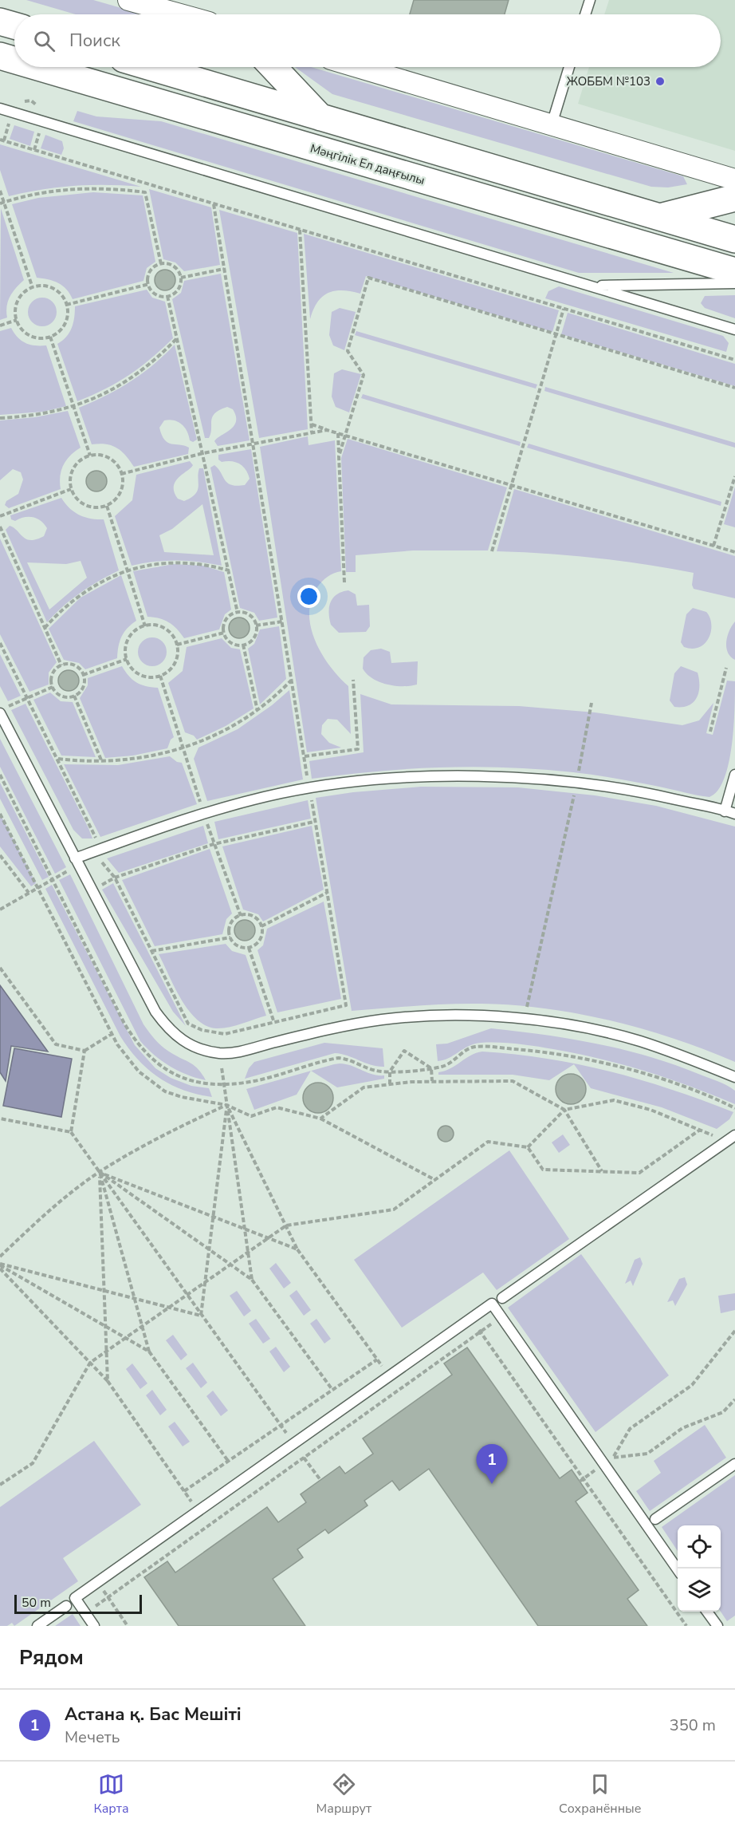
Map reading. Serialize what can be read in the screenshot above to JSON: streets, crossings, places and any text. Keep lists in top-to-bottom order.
{
  "streets": {
    "main road": ["Мәңгілік Ел даңғылы"]
  },
  "places": ["ЖОББМ №103"],
  "scale_bar": "50 m",
  "page": {
    "search": "Поиск",
    "pins": "1",
    "scale": "50 m",
    "heading": "Рядом",
    "list": [
      {
        "mark": "1",
        "name": "Астана қ. Бас Мешіті",
        "note": "Мечеть",
        "value": "350 m"
      }
    ],
    "nav": ["Карта", "Маршрут", "Сохранённые"]
  }
}
